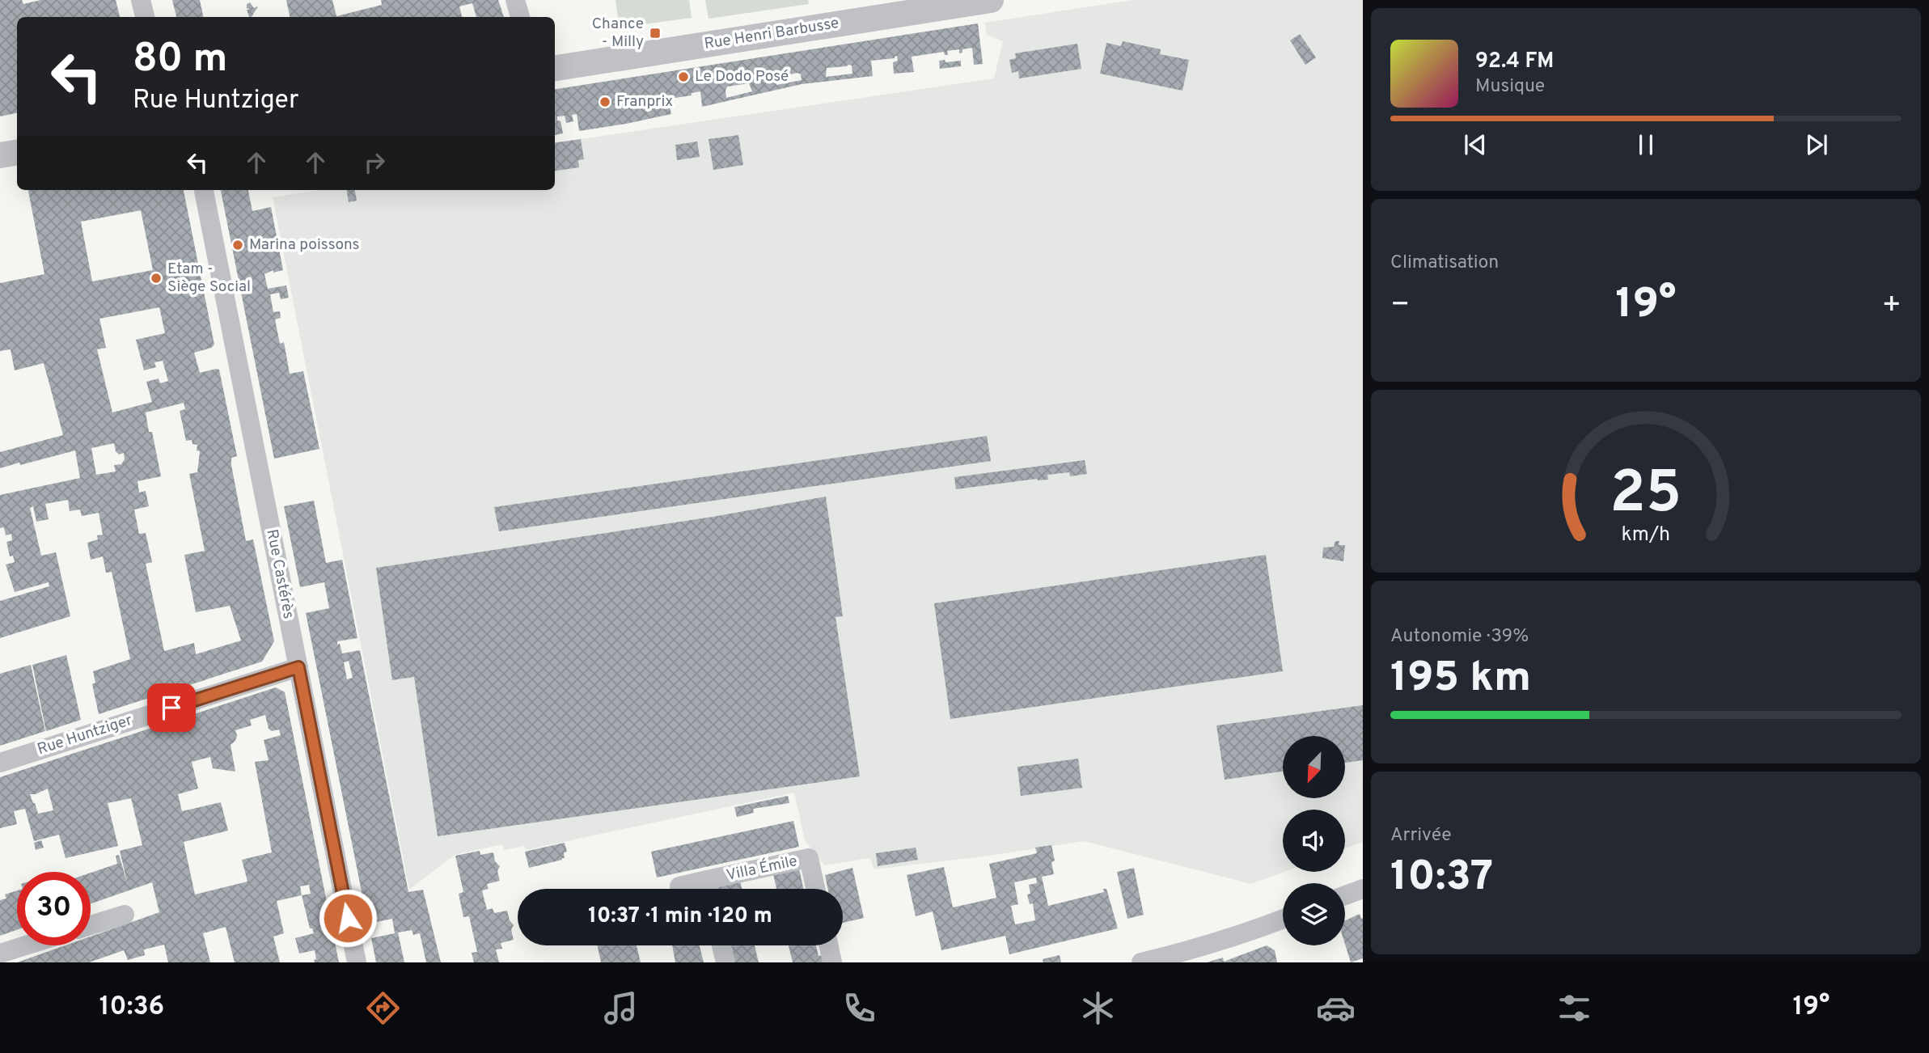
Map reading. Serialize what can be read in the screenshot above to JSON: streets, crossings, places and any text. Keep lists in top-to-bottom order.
{
  "streets": {
    "street": [
      "Rue Henri Barbusse",
      "Rue Castérès",
      "Rue Huntziger",
      "Villa Émile"
    ]
  },
  "crossings": [
    ["Rue Castérès", "Rue Huntziger"]
  ],
  "places": {
    "transit": ["Chance - Milly"],
    "other": [
      "Le Dodo Posé",
      "Franprix",
      "Marina poissons",
      "Etam - Siège Social"
    ]
  },
  "north": "bottom left",
  "page": {
    "turn": ["80 m", "Rue Huntziger"],
    "song": ["92.4 FM", "Musique"],
    "tile": [
      "Climatisation",
      ["Autonomie · 39%", "195 km"],
      ["Arrivée", "10:37"]
    ],
    "heat": ["−", "19°", "+"],
    "limit": "30",
    "trip": "10:37 · 1 min · 120 m",
    "tabs": ["10:36", "19°"],
    "gauge": ["25", "km/h"]
  }
}
